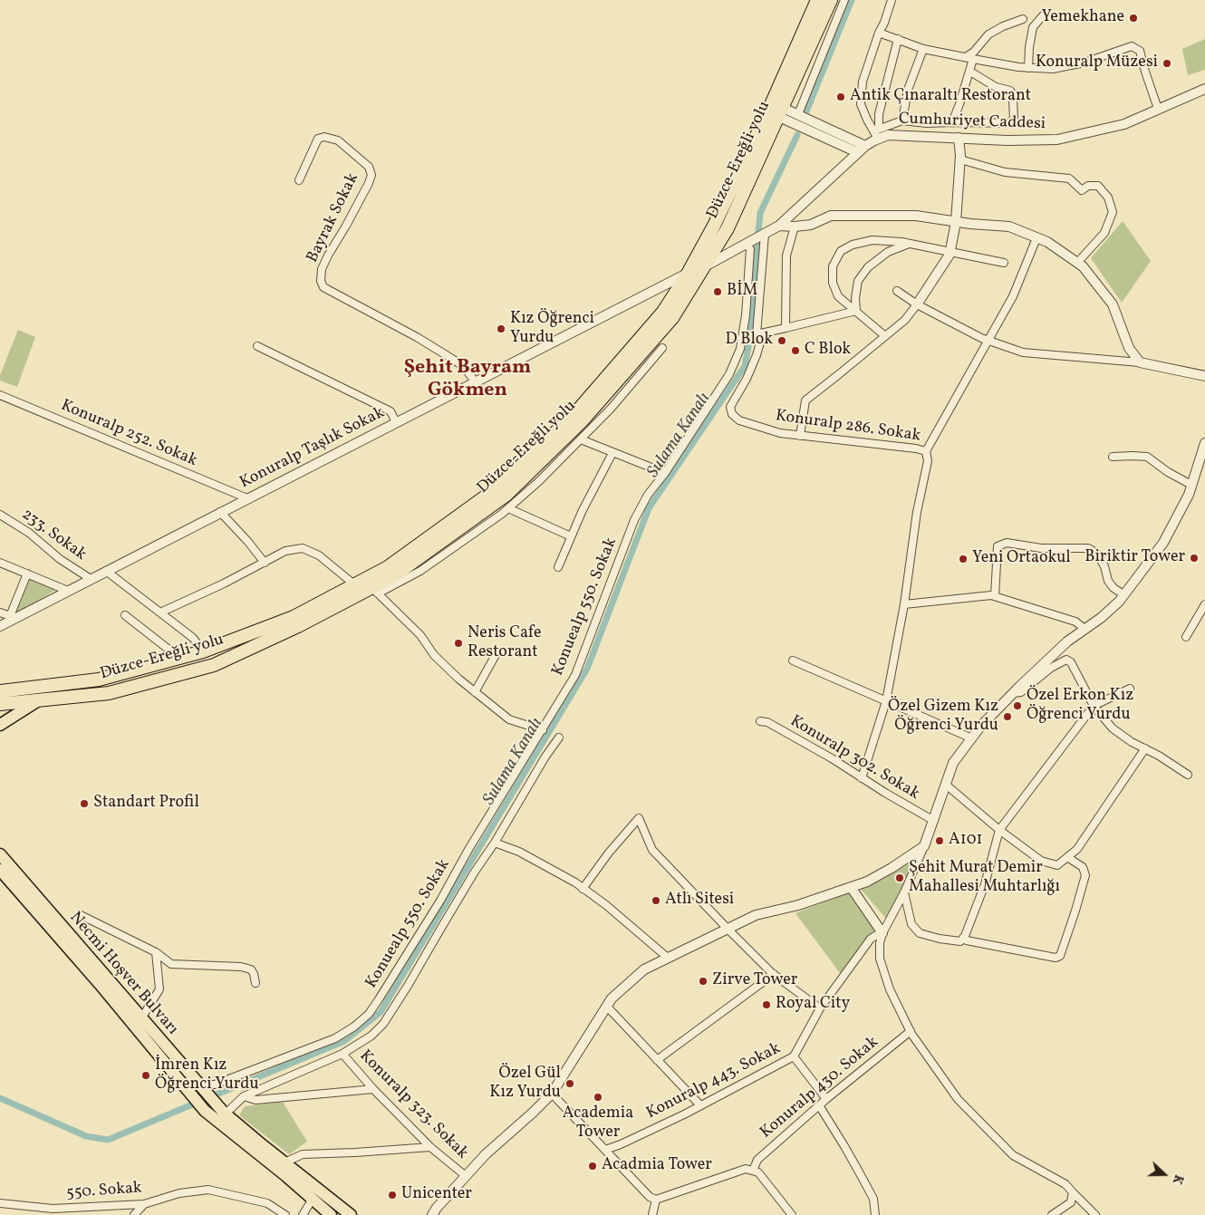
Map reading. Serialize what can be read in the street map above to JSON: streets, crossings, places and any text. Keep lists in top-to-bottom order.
{
  "streets": {
    "highway": ["Düzce-Ereğli yolu"],
    "main road": ["Necmi Hoşver Bulvarı"],
    "street": [
      "Cumhuriyet Caddesi",
      "Bayrak Sokak",
      "Konuralp 286. Sokak",
      "Konuralp 252. Sokak",
      "Konuralp Taşlık Sokak",
      "233. Sokak",
      "Konuealp 550. Sokak",
      "Konuralp 302. Sokak",
      "Konuralp 443. Sokak",
      "Konuralp 430. Sokak",
      "Konuralp 323. Sokak",
      "550. Sokak"
    ]
  },
  "crossings": [
    ["Cumhuriyet Caddesi", "Düzce-Ereğli yolu"],
    ["Cumhuriyet Caddesi", "Konuealp 550. Sokak"],
    ["Düzce-Ereğli yolu", "Konuralp Taşlık Sokak"],
    ["Bayrak Sokak", "Konuralp Taşlık Sokak"],
    ["Konuralp 286. Sokak", "Konuralp 302. Sokak"],
    ["Konuralp 252. Sokak", "Konuralp Taşlık Sokak"],
    ["Konuralp Taşlık Sokak", "233. Sokak"],
    ["Konuealp 550. Sokak", "Necmi Hoşver Bulvarı"]
  ],
  "districts": ["Şehit Bayram Gökmen"],
  "water": ["Sulama Kanalı"],
  "places": [
    "Yemekhane",
    "Konuralp Müzesi",
    "Antik Çınaraltı Restorant",
    "BİM",
    "Kız Öğrenci Yurdu",
    "D Blok",
    "C Blok",
    "Biriktir Tower",
    "Yeni Ortaokul",
    "Neris Cafe Restorant",
    "Özel Erkon Kız Öğrenci Yurdu",
    "Özel Gizem Kız Öğrenci Yurdu",
    "Standart Profil",
    "A101",
    "Şehit Murat Demir Mahallesi Muhtarlığı",
    "Atlı Sitesi",
    "Zirve Tower",
    "Royal City",
    "İmren Kız Öğrenci Yurdu",
    "Özel Gül Kız Yurdu",
    "Academia Tower",
    "Acadmia Tower",
    "Unicenter"
  ],
  "north": "right"
}
